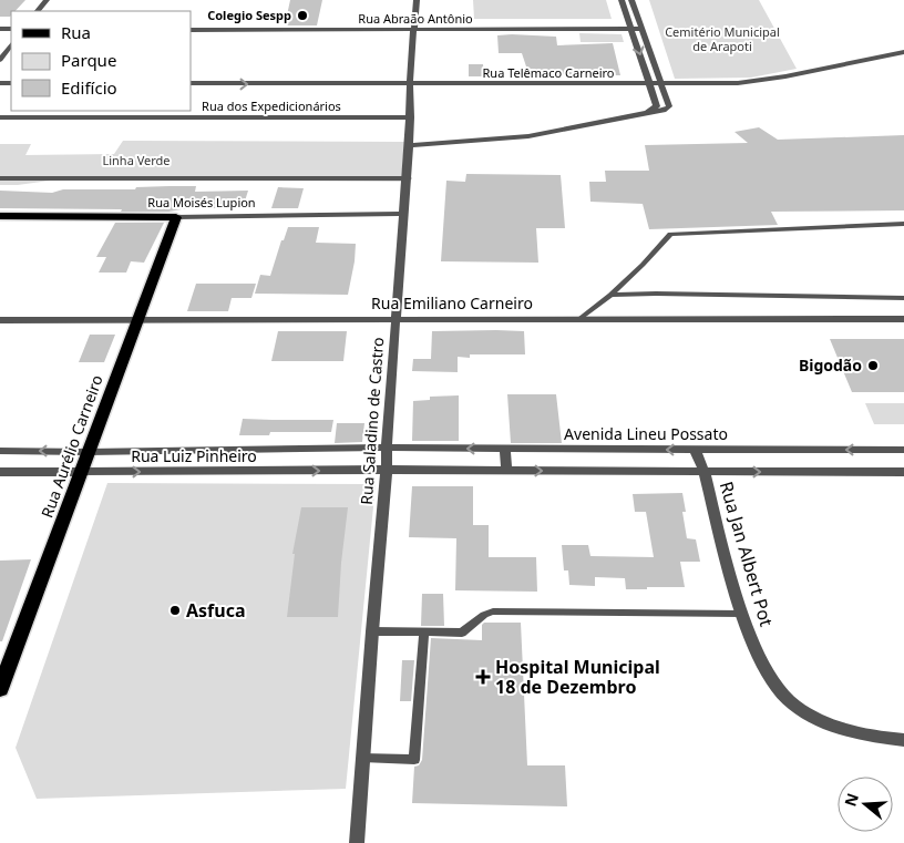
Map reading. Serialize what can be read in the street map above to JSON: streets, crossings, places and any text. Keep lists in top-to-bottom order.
{
  "streets": {
    "main road": ["Rua Moisés Lupion", "Rua Aurélio Carneiro"],
    "street": [
      "Rua Abraão Antônio",
      "Rua Telêmaco Carneiro",
      "Rua dos Expedicionários",
      "Rua Emiliano Carneiro",
      "Rua Saladino de Castro",
      "Avenida Lineu Possato",
      "Rua Luiz Pinheiro",
      "Rua Jan Albert Pot"
    ]
  },
  "crossings": [
    ["Rua Abraão Antônio", "Rua Saladino de Castro"],
    ["Rua Telêmaco Carneiro", "Rua Saladino de Castro"],
    ["Rua dos Expedicionários", "Rua Saladino de Castro"],
    ["Rua Moisés Lupion", "Rua Saladino de Castro"],
    ["Rua Moisés Lupion", "Rua Aurélio Carneiro"],
    ["Rua Emiliano Carneiro", "Rua Saladino de Castro"],
    ["Rua Emiliano Carneiro", "Rua Aurélio Carneiro"],
    ["Rua Saladino de Castro", "Avenida Lineu Possato"],
    ["Rua Saladino de Castro", "Rua Luiz Pinheiro"],
    ["Avenida Lineu Possato", "Rua Luiz Pinheiro"],
    ["Avenida Lineu Possato", "Rua Jan Albert Pot"],
    ["Rua Aurélio Carneiro", "Rua Luiz Pinheiro"]
  ],
  "parks": ["Cemitério Municipal de Arapoti", "Linha Verde"],
  "places": {
    "other": ["Colegio Sespp", "Bigodão", "Asfuca"],
    "health": ["Hospital Municipal 18 de Dezembro"]
  },
  "legend": ["Rua", "Parque", "Edifício"],
  "north": "left"
}
